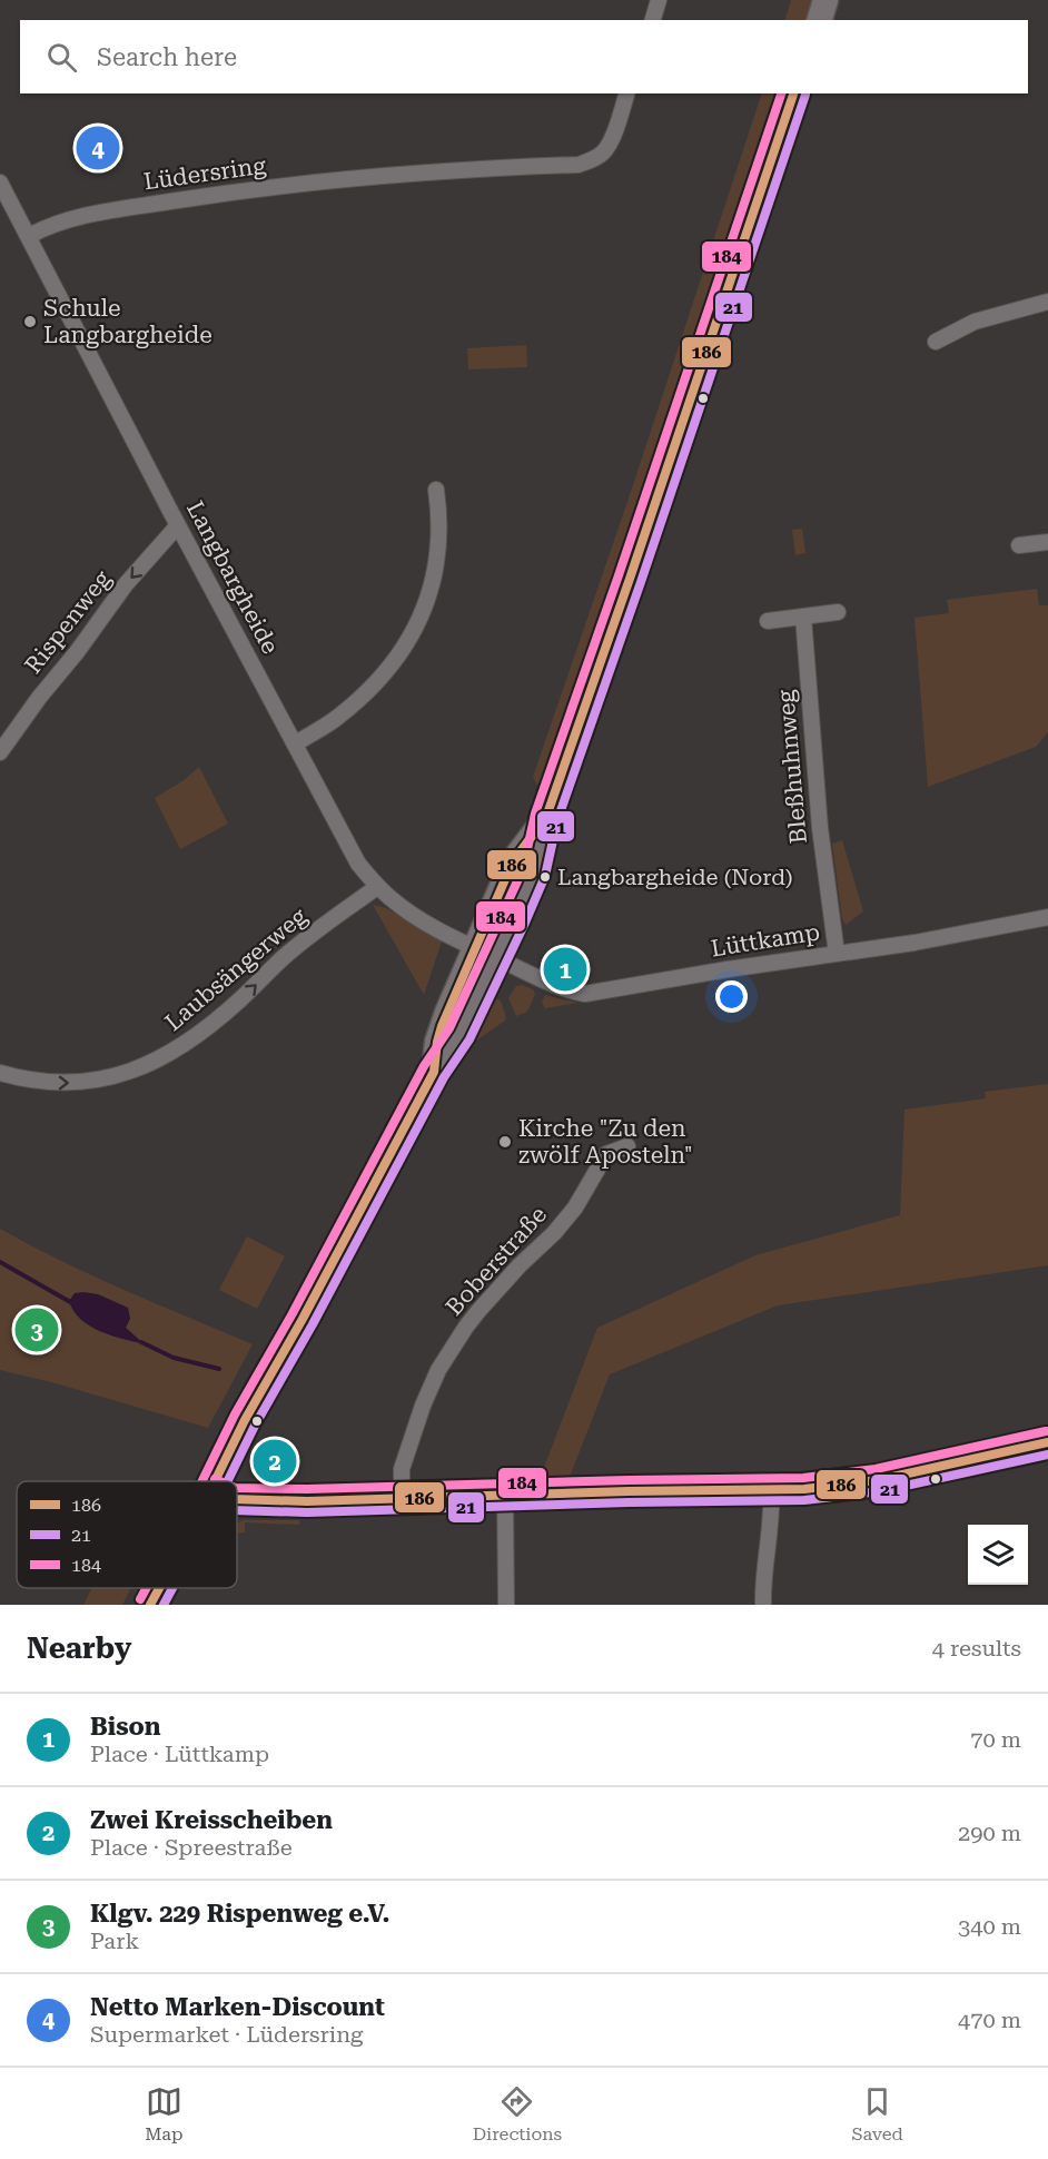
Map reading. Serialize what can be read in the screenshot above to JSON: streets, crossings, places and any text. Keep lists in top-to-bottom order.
{
  "streets": {
    "street": [
      "Lüdersring",
      "Langbargheide",
      "Rispenweg",
      "Bleßhuhnweg",
      "Lüttkamp",
      "Laubsängerweg",
      "Boberstraße"
    ]
  },
  "crossings": [
    ["Lüdersring", "Langbargheide"],
    ["Langbargheide", "Rispenweg"],
    ["Langbargheide", "Lüttkamp"],
    ["Langbargheide", "Laubsängerweg"],
    ["Bleßhuhnweg", "Lüttkamp"]
  ],
  "one_way": ["Rispenweg", "Laubsängerweg"],
  "places": ["Schule Langbargheide", "Langbargheide (Nord)", "Kirche \"Zu den zwölf Aposteln\""],
  "lines": ["transit line 186", "transit line 184", "transit line 21"],
  "legend": ["186", "21", "184"],
  "page": {
    "search": "Search here",
    "pins": [
      "4",
      "1",
      "3",
      "2"
    ],
    "heading": ["Nearby", "4 results"],
    "list": [
      {
        "mark": "1",
        "name": "Bison",
        "note": "Place · Lüttkamp",
        "value": "70 m"
      },
      {
        "mark": "2",
        "name": "Zwei Kreisscheiben",
        "note": "Place · Spreestraße",
        "value": "290 m"
      },
      {
        "mark": "3",
        "name": "Klgv. 229 Rispenweg e.V.",
        "note": "Park",
        "value": "340 m"
      },
      {
        "mark": "4",
        "name": "Netto Marken-Discount",
        "note": "Supermarket · Lüdersring",
        "value": "470 m"
      }
    ],
    "nav": ["Map", "Directions", "Saved"]
  }
}
